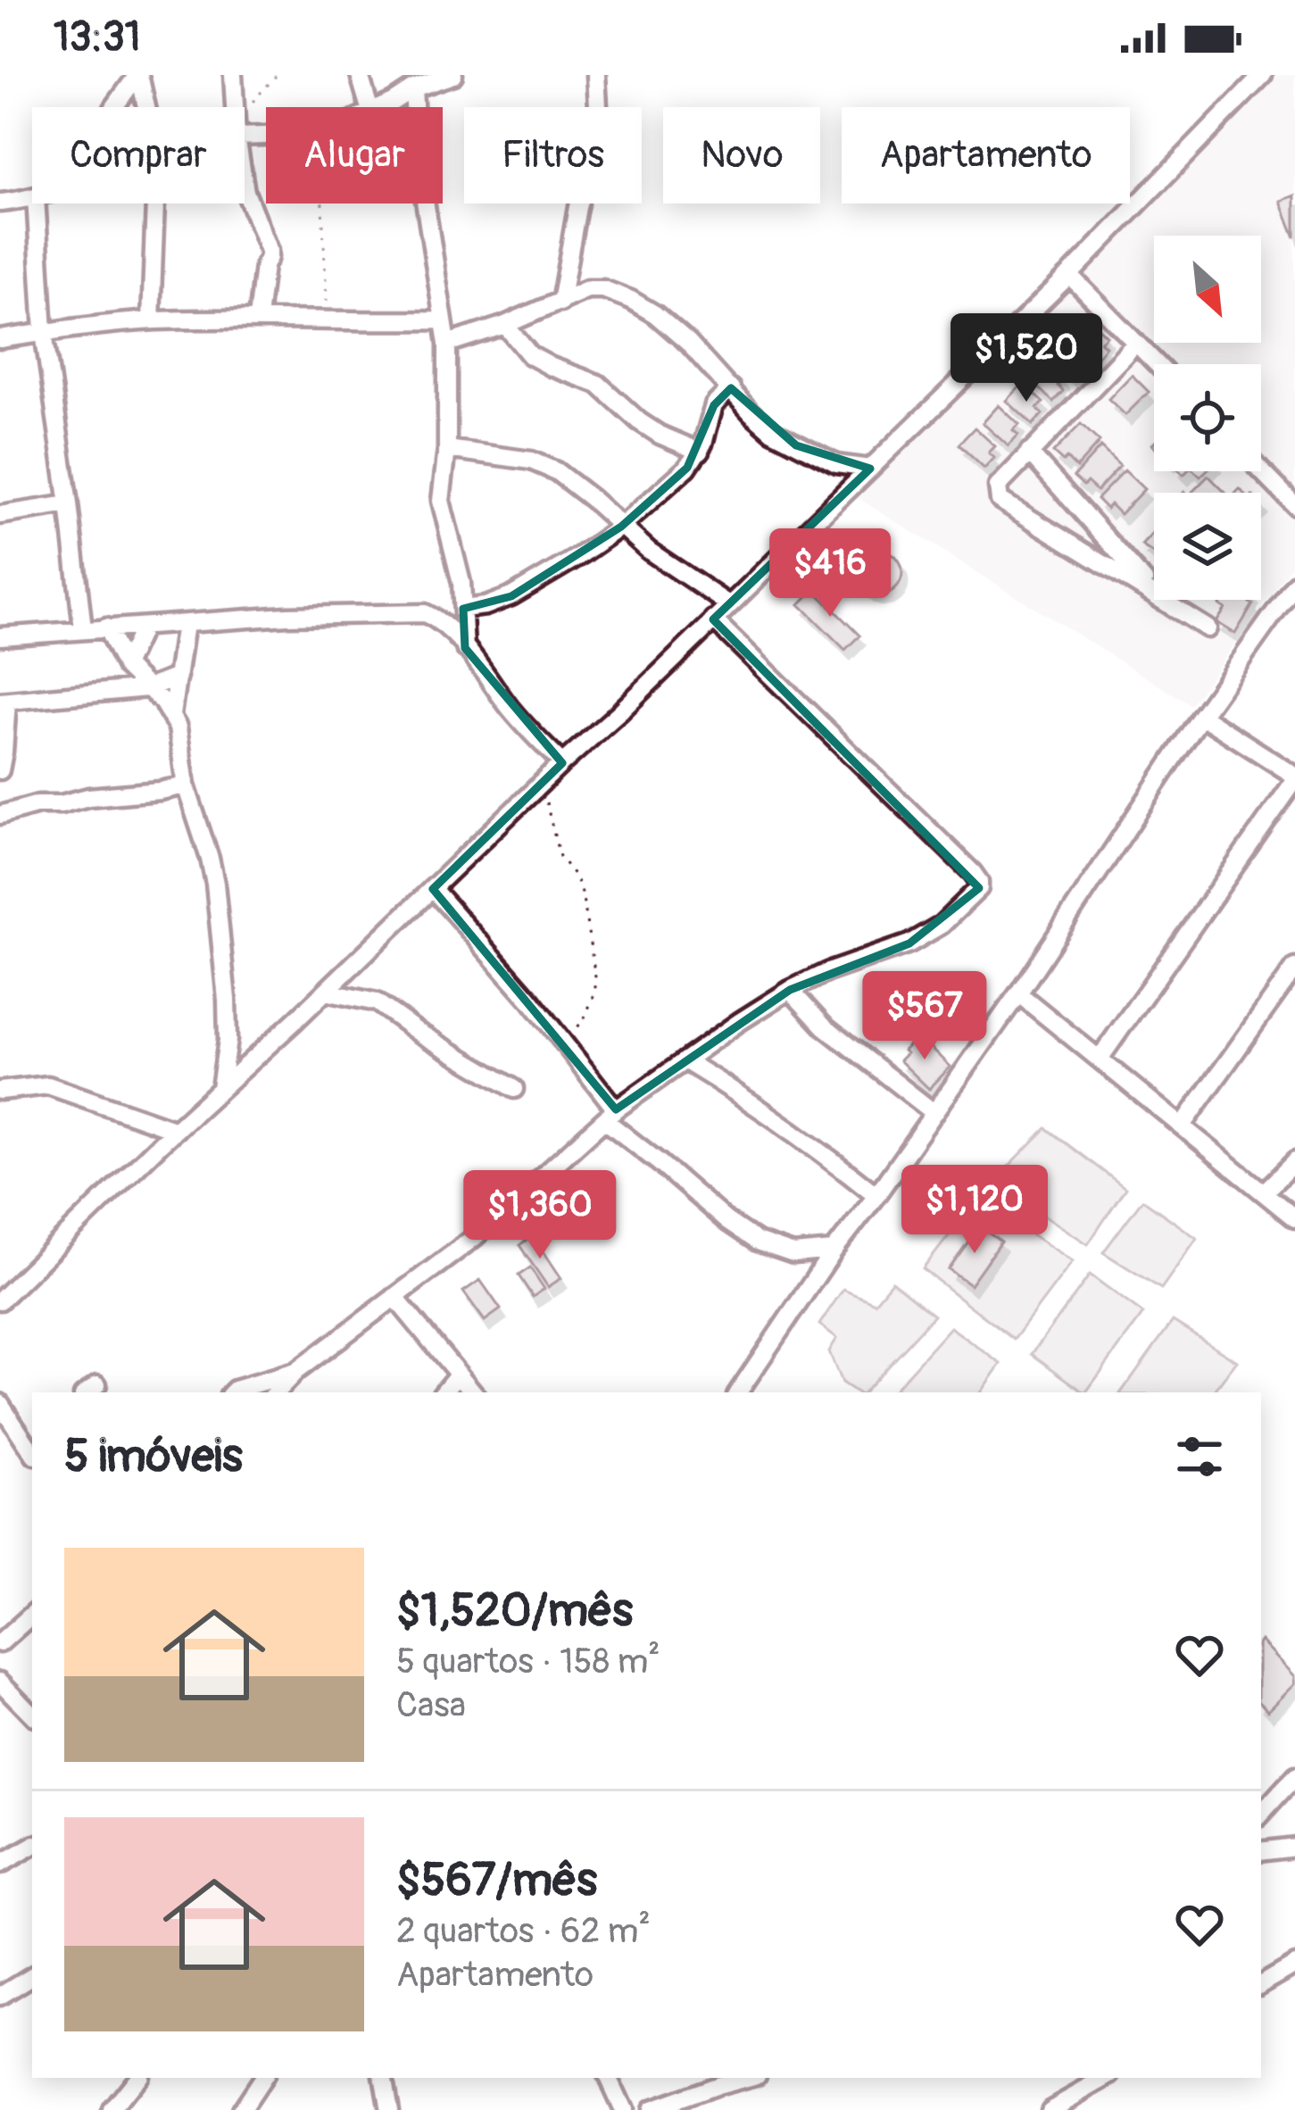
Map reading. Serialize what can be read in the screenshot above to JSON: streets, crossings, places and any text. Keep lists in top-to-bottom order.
{
  "north": "bottom right",
  "page": {
    "status": "13:31",
    "chip": [
      "Comprar",
      "Alugar",
      "Filtros",
      "Novo",
      "Apartamento"
    ],
    "price": [
      "$1,520",
      "$416",
      "$567",
      "$1,120",
      "$1,360"
    ],
    "heading": "5 imóveis",
    "list": [
      {
        "name": "$1,520/mês",
        "note": "5 quartos · 158 m² · Casa"
      },
      {
        "name": "$567/mês",
        "note": "2 quartos · 62 m² · Apartamento"
      }
    ]
  }
}
